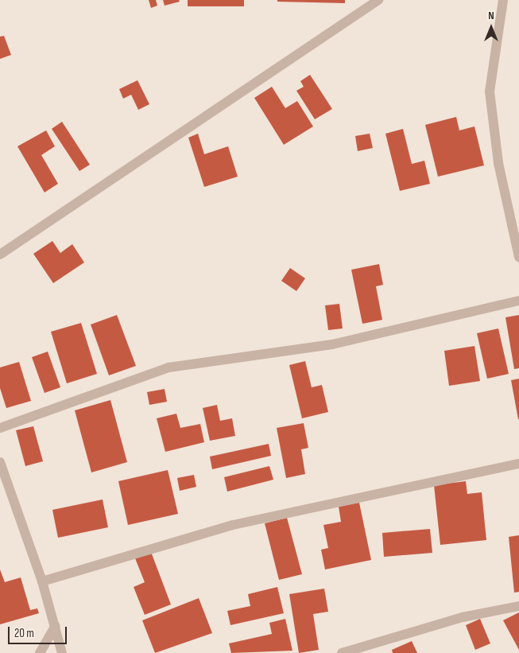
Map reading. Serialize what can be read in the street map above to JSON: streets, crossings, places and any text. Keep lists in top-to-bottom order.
{
  "scale_bar": "20 m",
  "north": "top"
}
